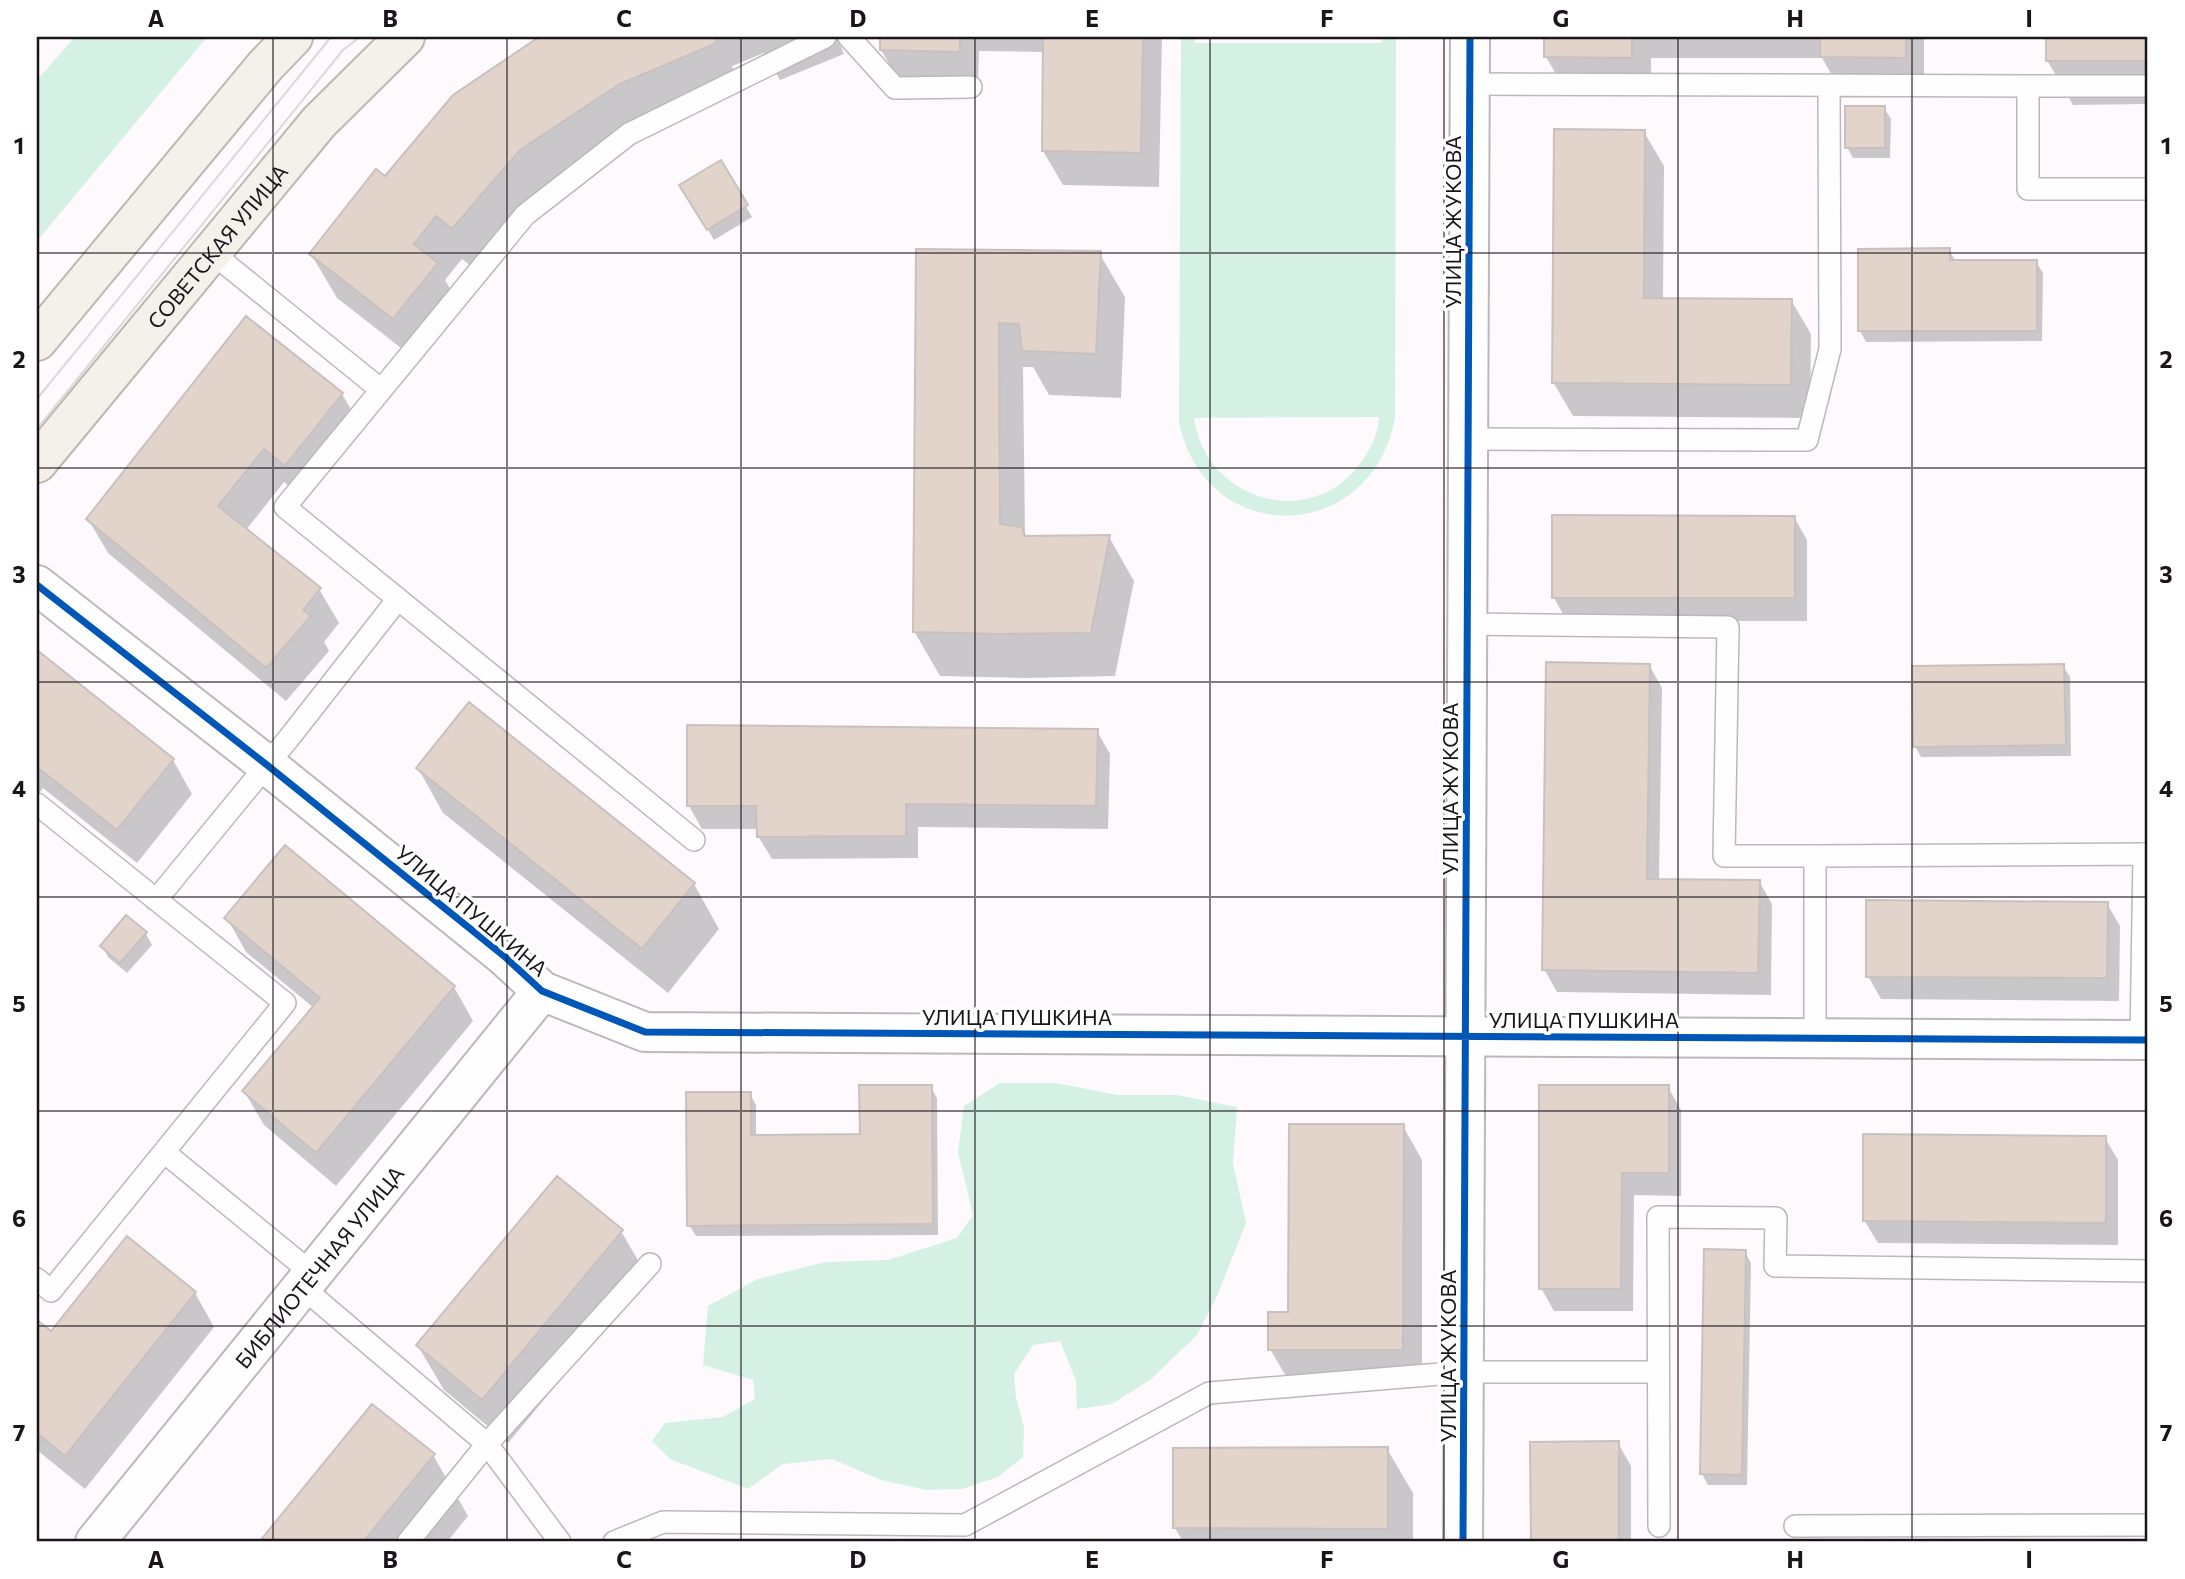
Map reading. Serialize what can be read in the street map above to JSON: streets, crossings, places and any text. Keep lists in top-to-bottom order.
{
  "streets": {
    "main road": ["СОВЕТСКАЯ УЛИЦА"],
    "street": ["УЛИЦА ЖУКОВА", "УЛИЦА ПУШКИНА", "БИБЛИОТЕЧНАЯ УЛИЦА"]
  },
  "crossings": [
    ["УЛИЦА ЖУКОВА", "УЛИЦА ПУШКИНА"],
    ["УЛИЦА ПУШКИНА", "БИБЛИОТЕЧНАЯ УЛИЦА"]
  ],
  "grid": {
    "columns": [
      "A",
      "B",
      "C",
      "D",
      "E",
      "F",
      "G",
      "H",
      "I"
    ],
    "rows": [
      "1",
      "2",
      "3",
      "4",
      "5",
      "6",
      "7"
    ]
  }
}
